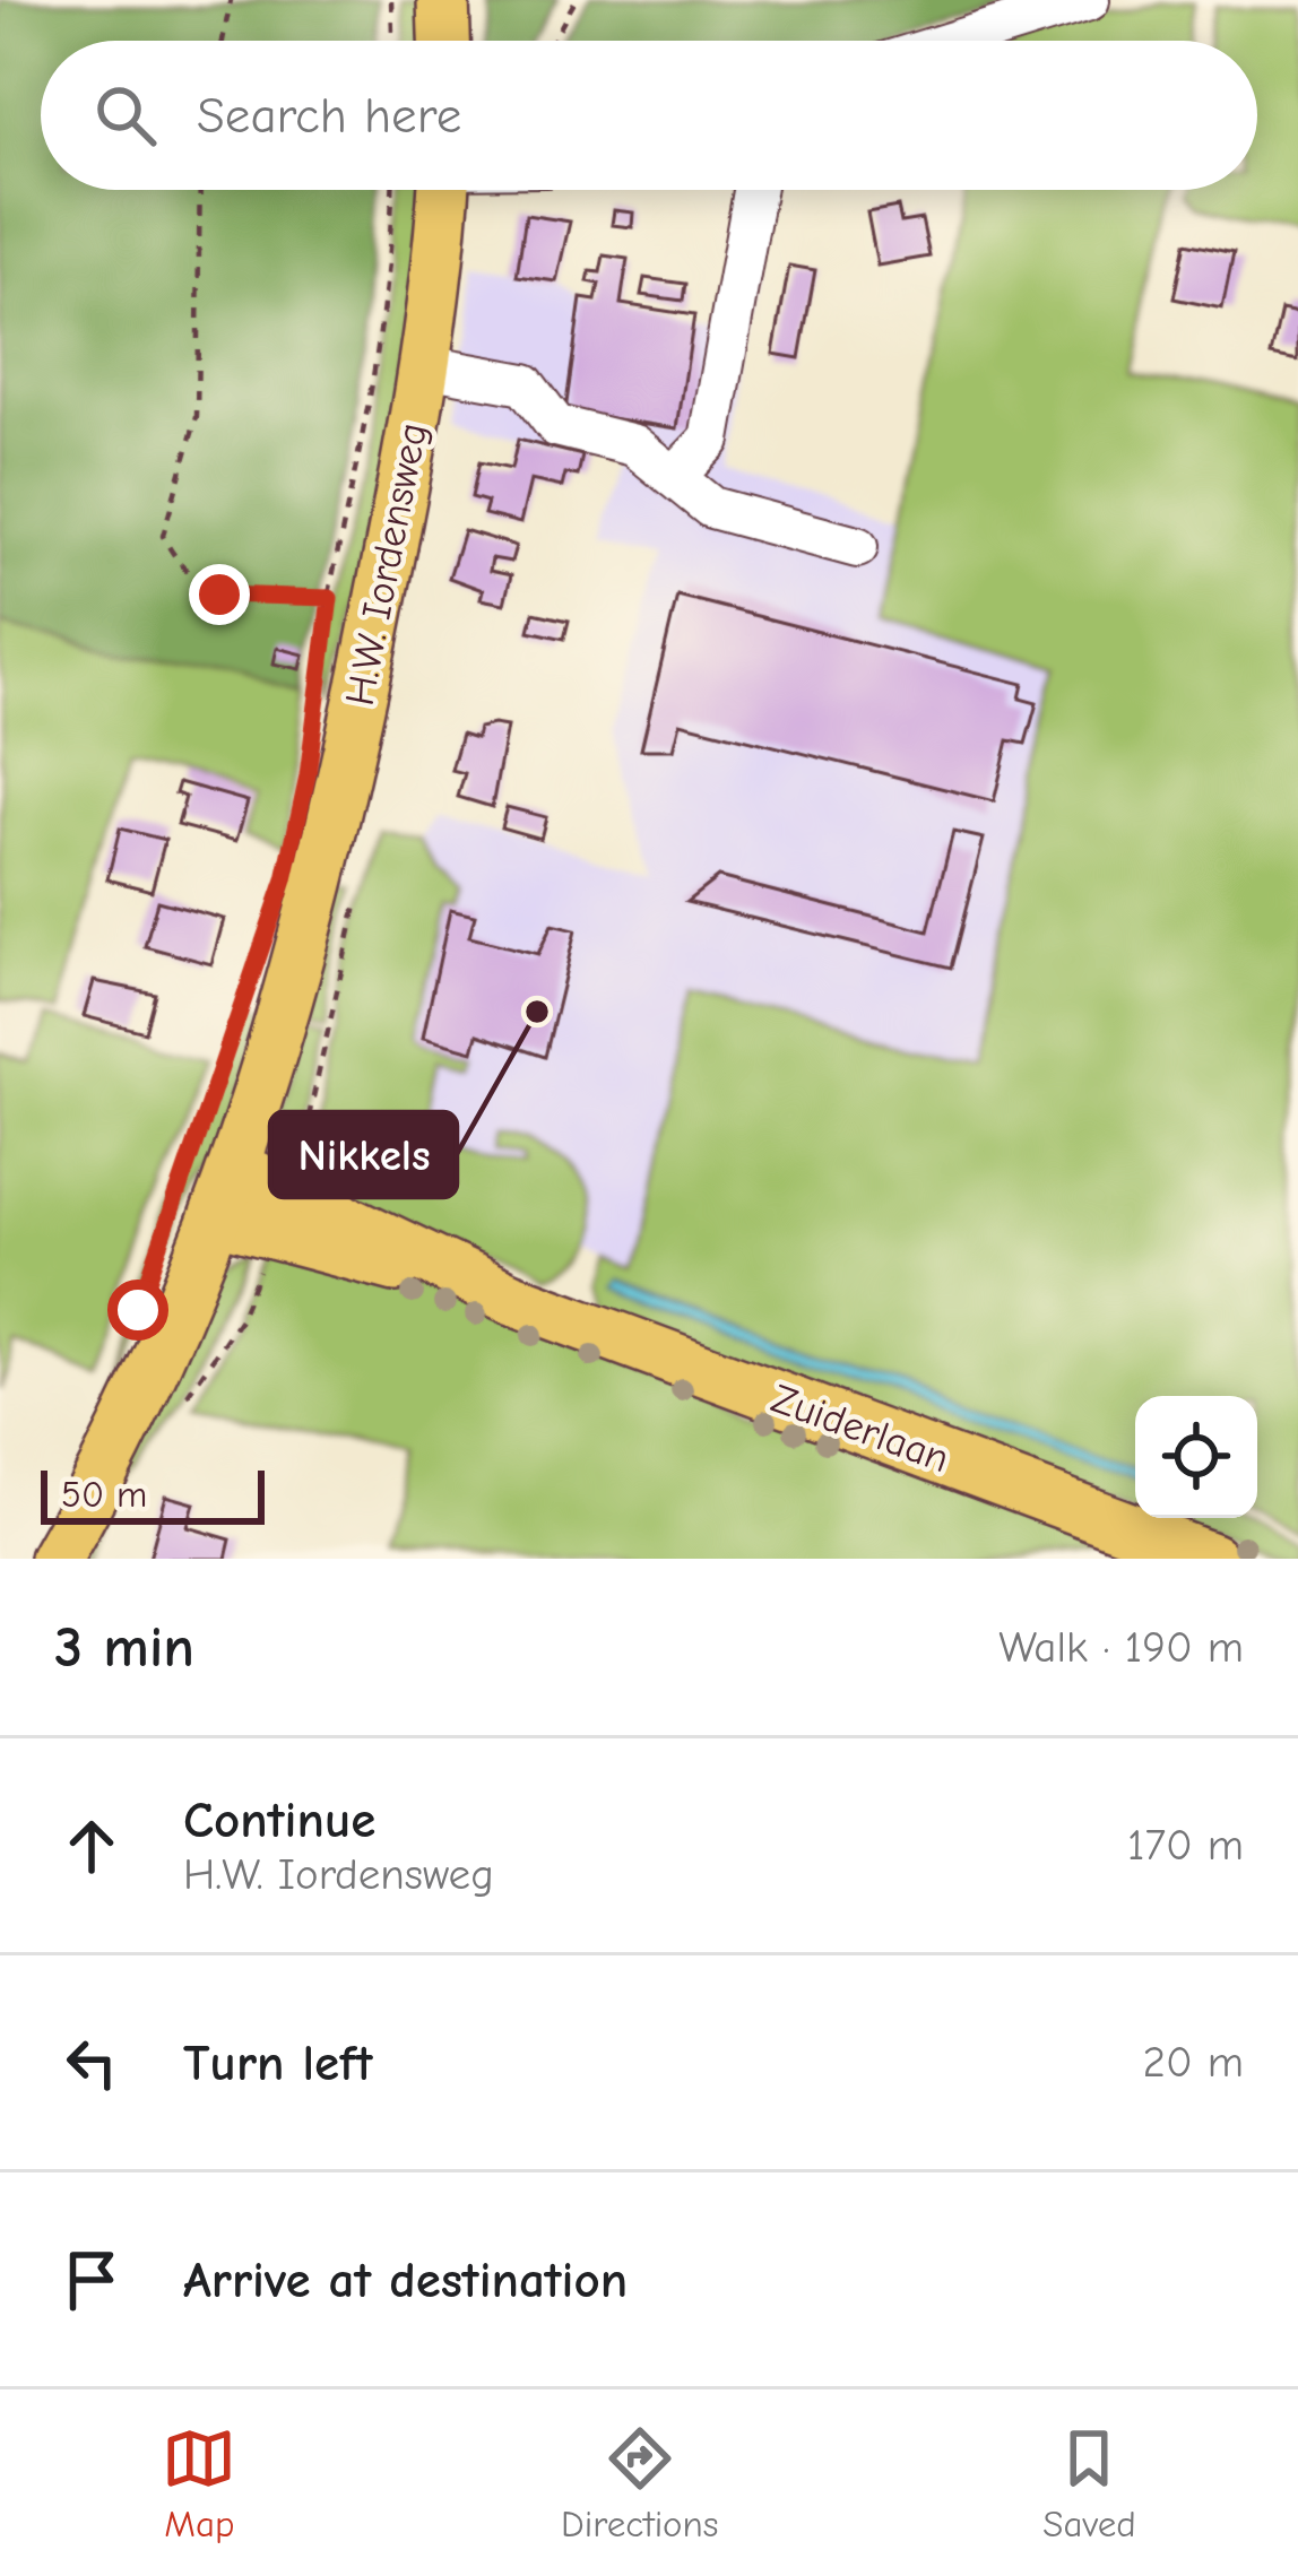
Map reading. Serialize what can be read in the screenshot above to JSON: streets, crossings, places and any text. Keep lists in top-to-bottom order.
{
  "streets": {
    "main road": ["H.W. Iordensweg", "Zuiderlaan"]
  },
  "crossings": [
    ["H.W. Iordensweg", "Zuiderlaan"]
  ],
  "places": ["Nikkels"],
  "scale_bar": "50 m",
  "page": {
    "search": "Search here",
    "scale": "50 m",
    "heading": ["3 min", "Walk · 190 m"],
    "list": [
      ["Continue", "H.W. Iordensweg", "170 m"],
      ["Turn left", "20 m"],
      "Arrive at destination"
    ],
    "nav": ["Map", "Directions", "Saved"]
  }
}
